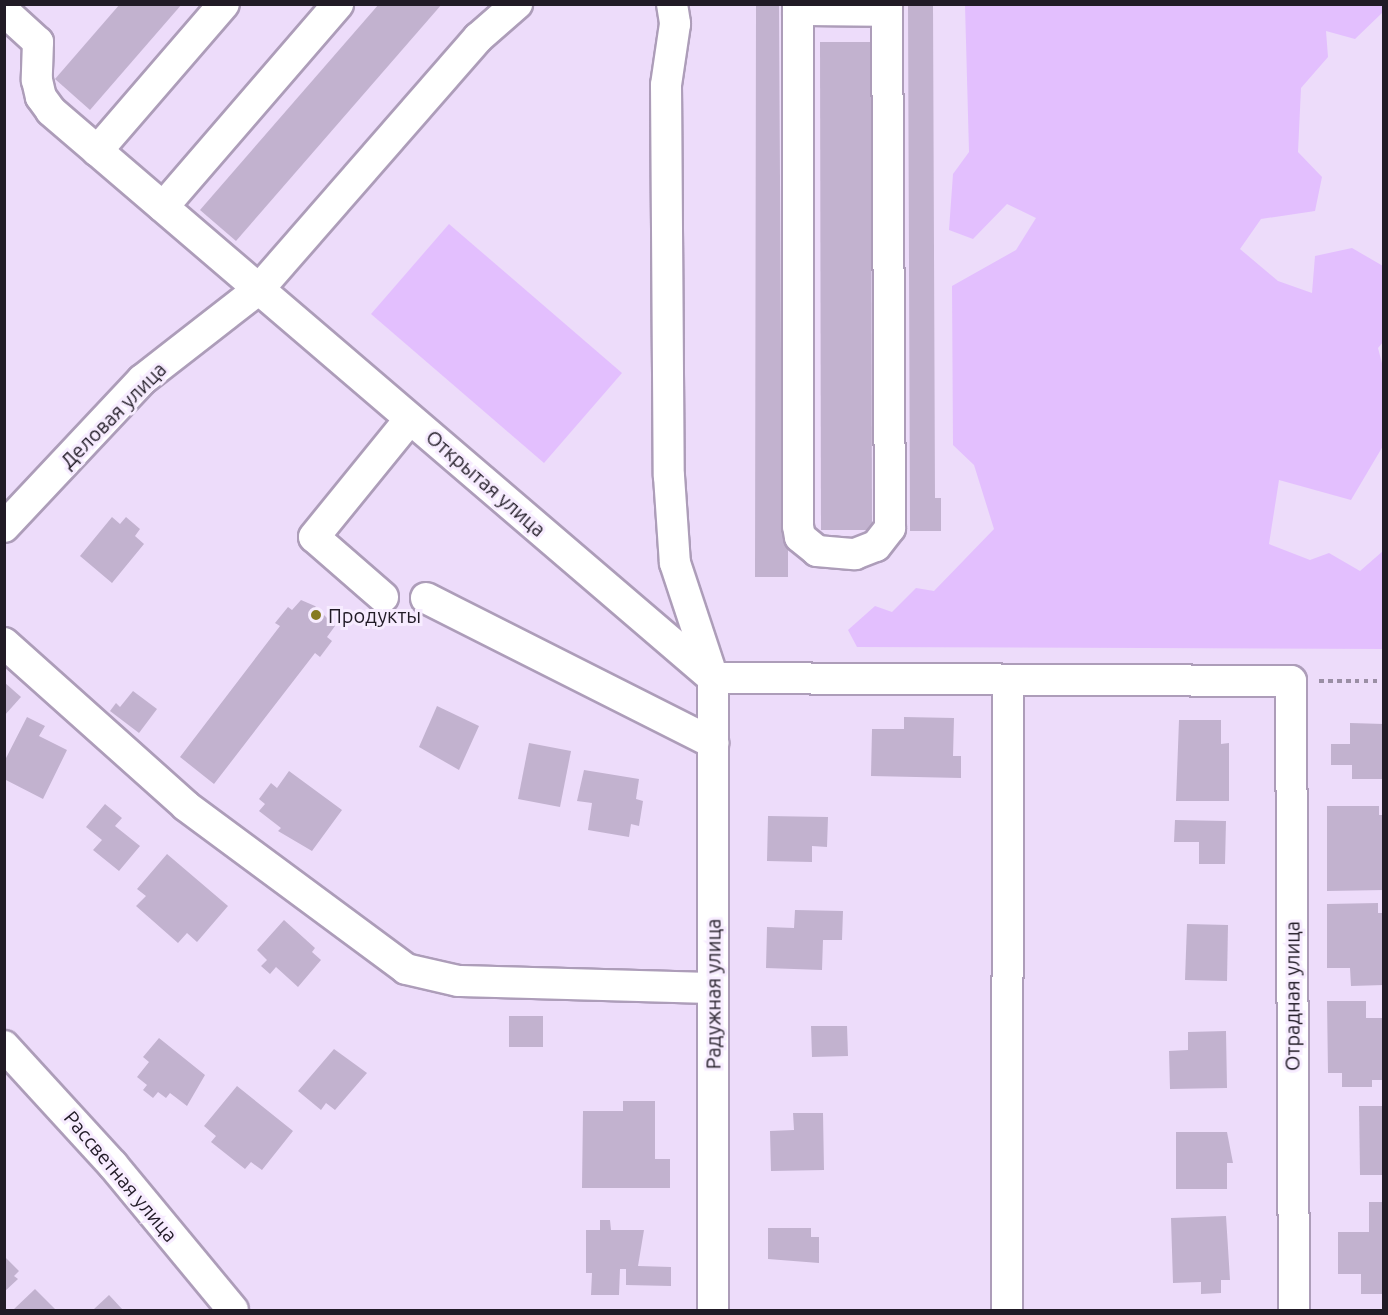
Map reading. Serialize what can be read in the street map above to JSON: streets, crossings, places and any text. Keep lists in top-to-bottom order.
{
  "streets": {
    "street": [
      "Деловая улица",
      "Открытая улица",
      "Радужная улица",
      "Отрадная улица",
      "Рассветная улица"
    ]
  },
  "crossings": [
    ["Деловая улица", "Открытая улица"],
    ["Открытая улица", "Радужная улица"]
  ],
  "places": ["Продукты"]
}
